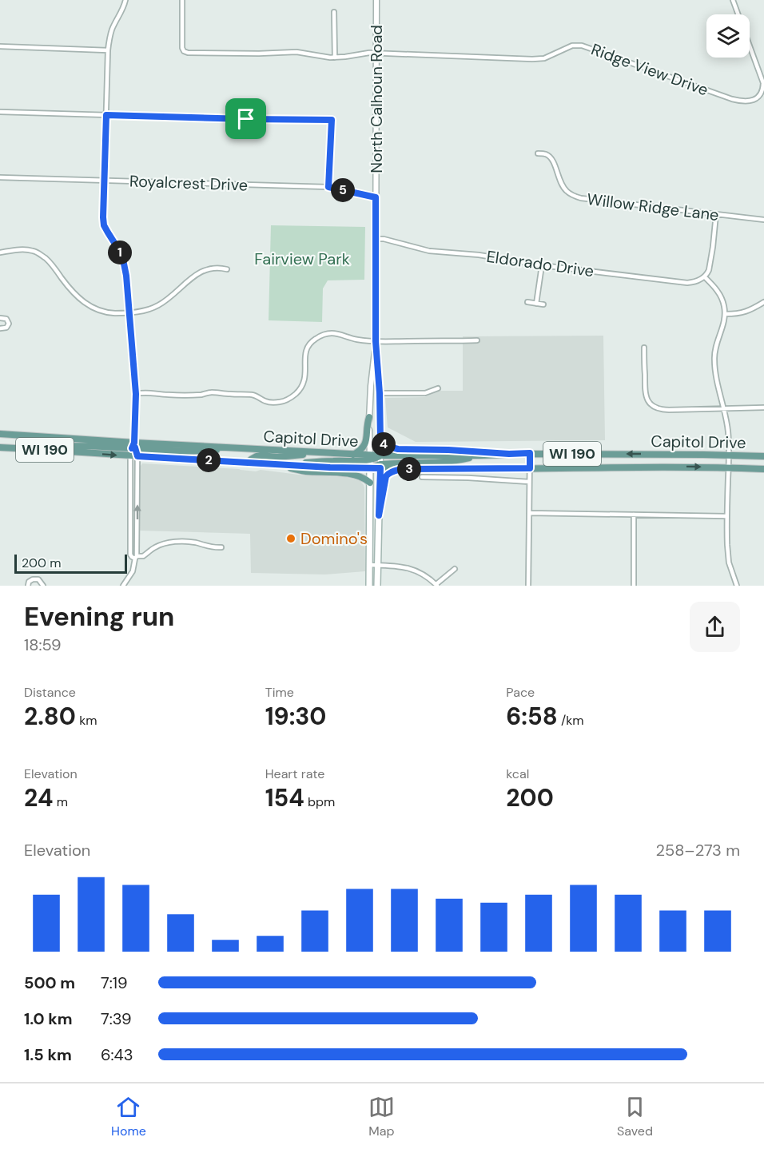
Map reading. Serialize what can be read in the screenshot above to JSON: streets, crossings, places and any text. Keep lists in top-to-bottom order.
{
  "streets": {
    "main road": ["North Calhoun Road", "Capitol Drive", "WI 190"],
    "street": [
      "Ridge View Drive",
      "Royalcrest Drive",
      "Willow Ridge Lane",
      "Eldorado Drive"
    ]
  },
  "crossings": [
    ["Ridge View Drive", "North Calhoun Road"],
    ["North Calhoun Road", "Royalcrest Drive"],
    ["North Calhoun Road", "Eldorado Drive"],
    ["North Calhoun Road", "Capitol Drive"],
    ["Capitol Drive", "WI 190"]
  ],
  "parks": ["Fairview Park"],
  "places": ["Domino's"],
  "scale_bar": "200 m",
  "page": {
    "pins": [
      "5",
      "1",
      "4",
      "2",
      "3"
    ],
    "scale": "200 m",
    "heading": ["Evening run", "18:59"],
    "stats": [
      ["Distance", "2.80 km"],
      ["Time", "19:30"],
      ["Pace", "6:58 /km"],
      ["Elevation", "24 m"],
      ["Heart rate", "154 bpm"],
      ["kcal", "200"]
    ],
    "chart": ["Elevation", "258–273 m"],
    "list": [
      {
        "name": "500 m",
        "note": "7:19"
      },
      {
        "name": "1.0 km",
        "note": "7:39"
      },
      {
        "name": "1.5 km",
        "note": "6:43"
      }
    ],
    "tabs": ["Home", "Map", "Saved"]
  }
}
